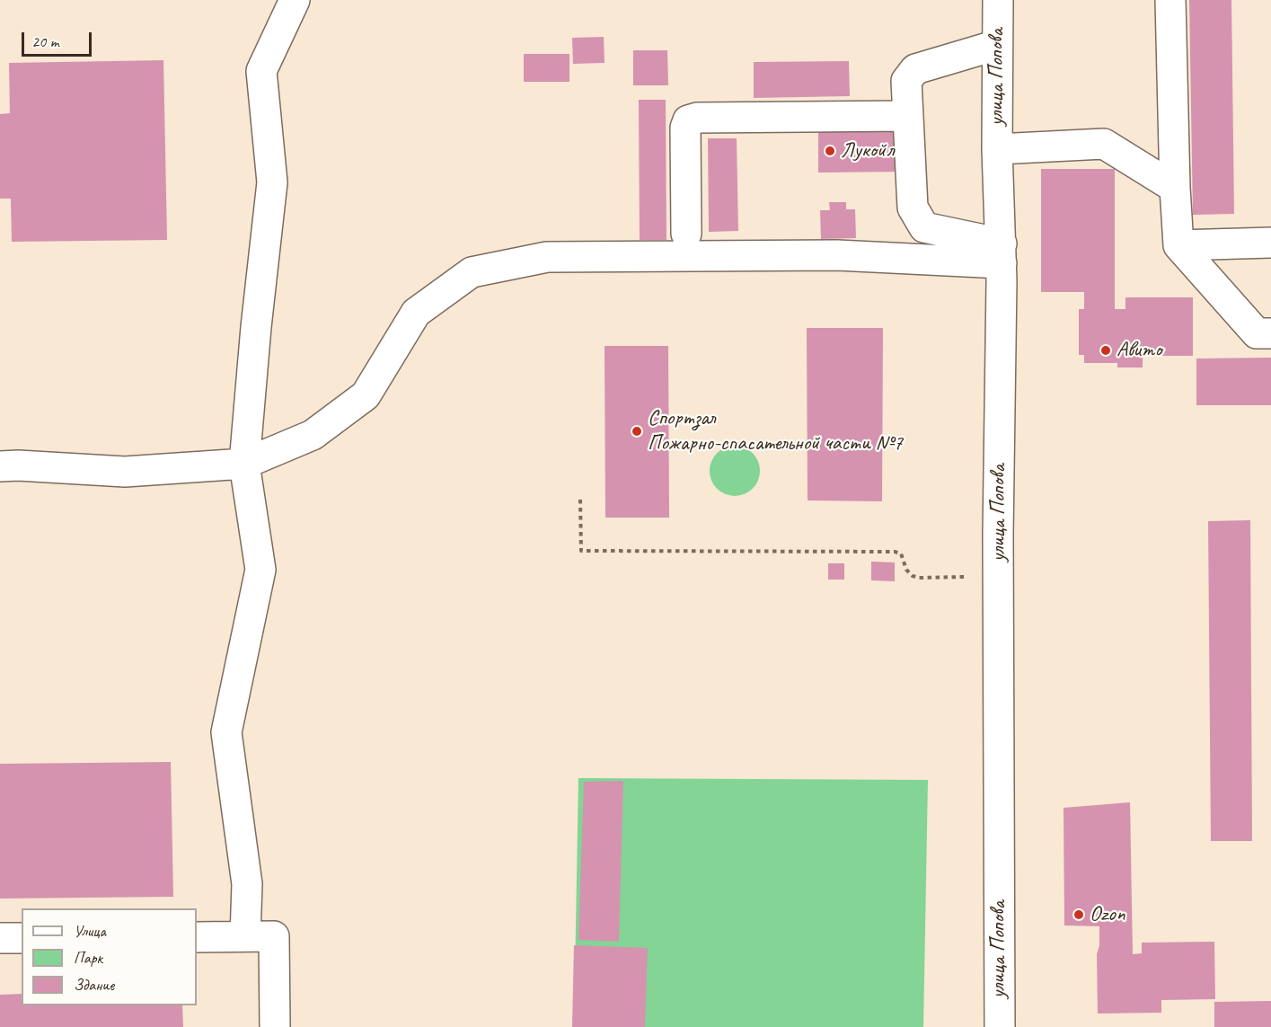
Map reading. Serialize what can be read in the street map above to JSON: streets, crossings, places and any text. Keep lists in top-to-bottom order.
{
  "streets": {
    "street": ["улица Попова"]
  },
  "places": [
    "Лукойл",
    "Авито",
    "Спортзал Пожарно-спасательной части №7",
    "Ozon"
  ],
  "legend": ["Улица", "Парк", "Здание"],
  "scale_bar": "20 m"
}
